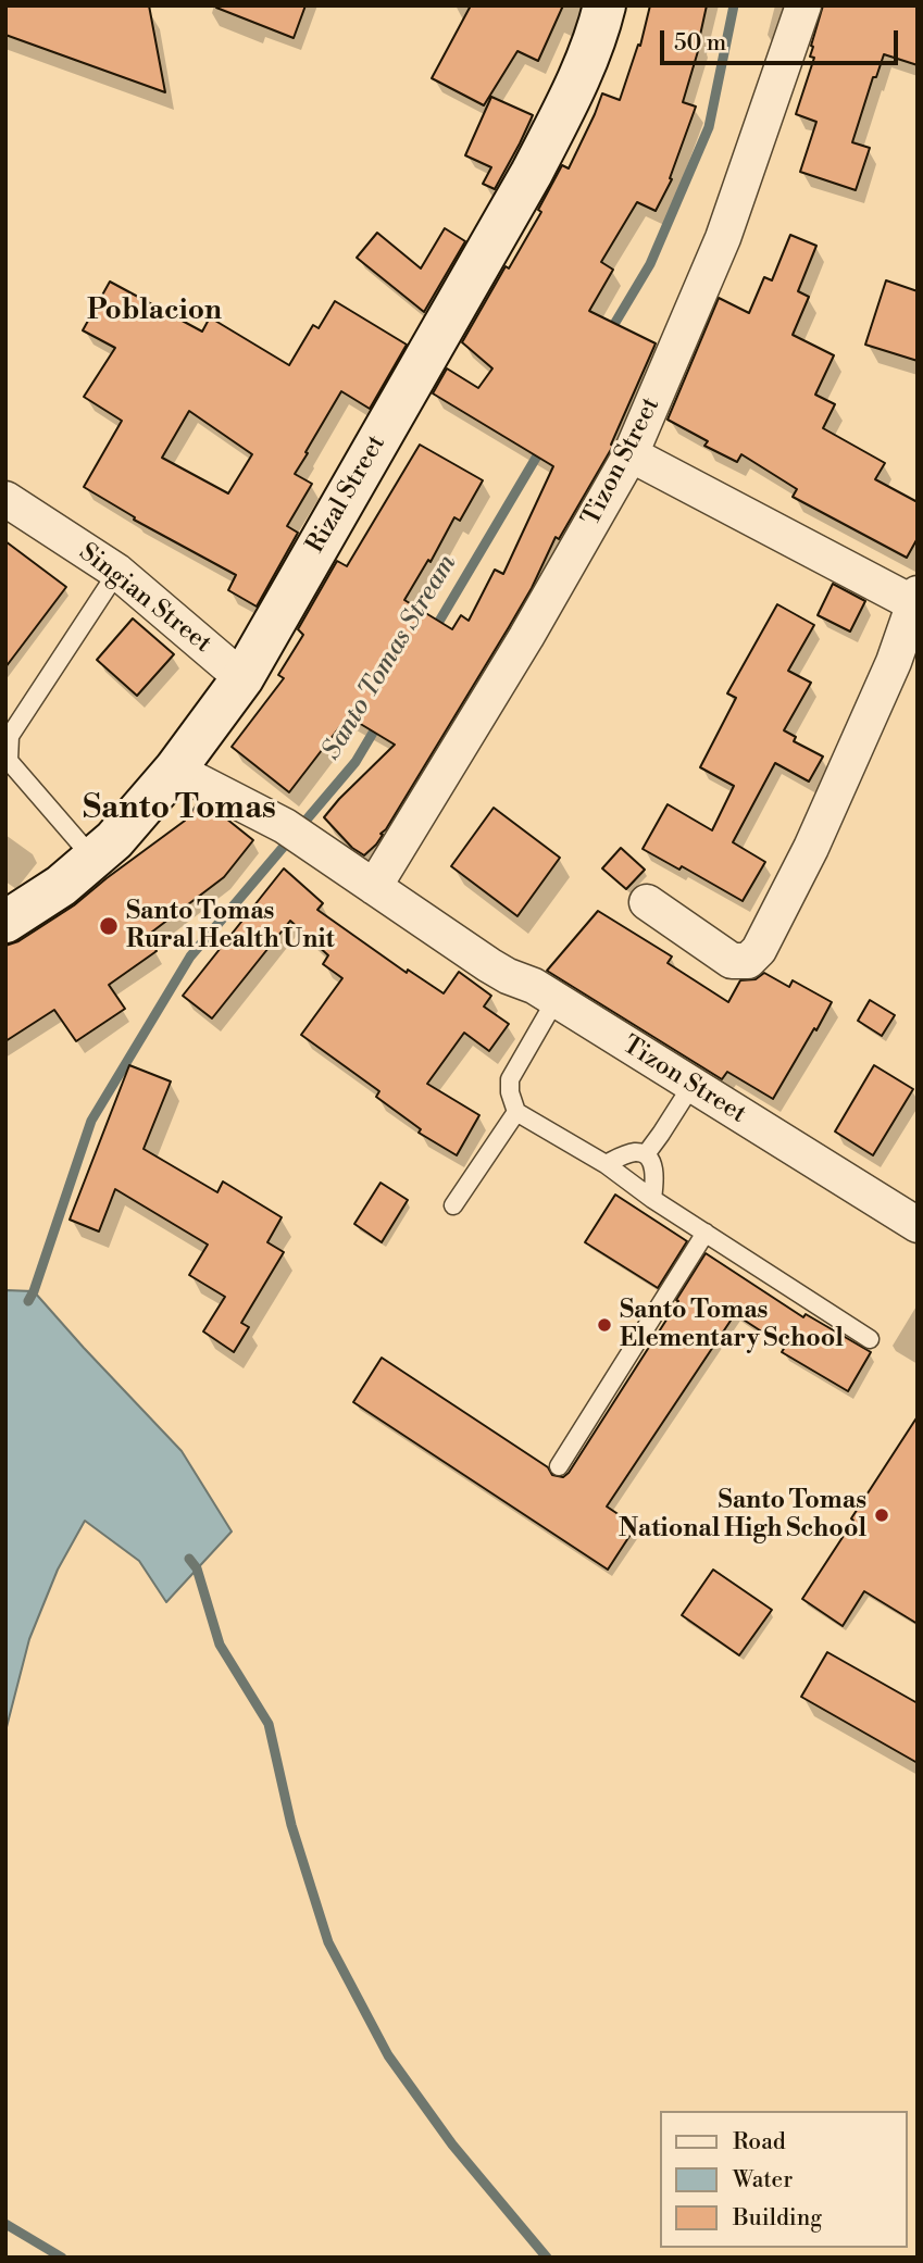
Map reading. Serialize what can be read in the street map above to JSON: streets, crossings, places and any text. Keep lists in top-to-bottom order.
{
  "streets": {
    "street": ["Tizon Street", "Rizal Street", "Singian Street"]
  },
  "crossings": [
    ["Tizon Street", "Rizal Street"],
    ["Rizal Street", "Singian Street"]
  ],
  "districts": ["Poblacion", "Santo Tomas"],
  "water": ["Santo Tomas Stream"],
  "places": ["Santo Tomas Rural Health Unit", "Santo Tomas Elementary School", "Santo Tomas National High School"],
  "legend": ["Road", "Water", "Building"],
  "scale_bar": "50 m"
}
